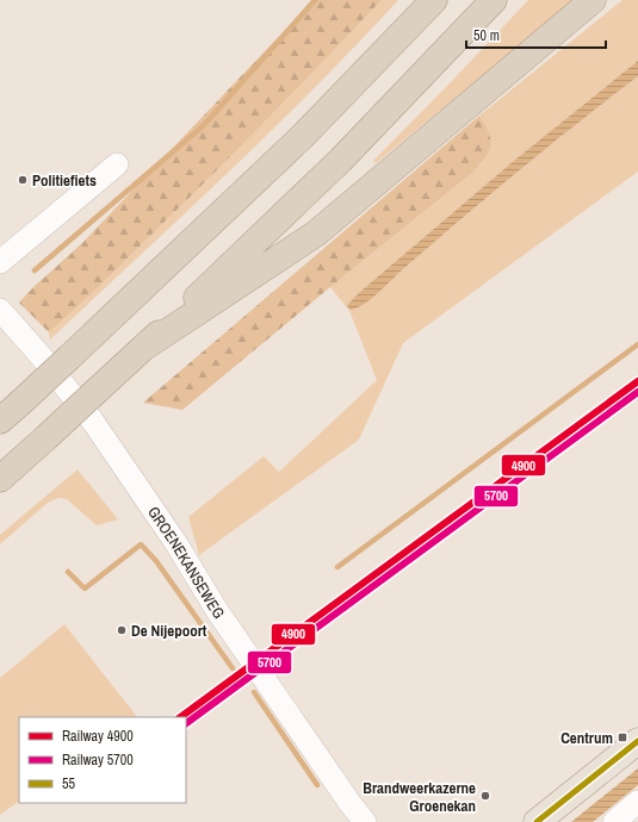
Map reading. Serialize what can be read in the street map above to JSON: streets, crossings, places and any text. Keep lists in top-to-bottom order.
{
  "streets": {
    "street": ["GROENEKANSEWEG"]
  },
  "places": {
    "other": ["Politiefiets", "De Nijepoort", "Brandweerkazerne Groenekan"],
    "transit": ["Centrum"]
  },
  "lines": ["rail line 4900", "rail line 5700", "transit line 55"],
  "legend": ["Railway 4900", "Railway 5700", "55"],
  "scale_bar": "50 m"
}
